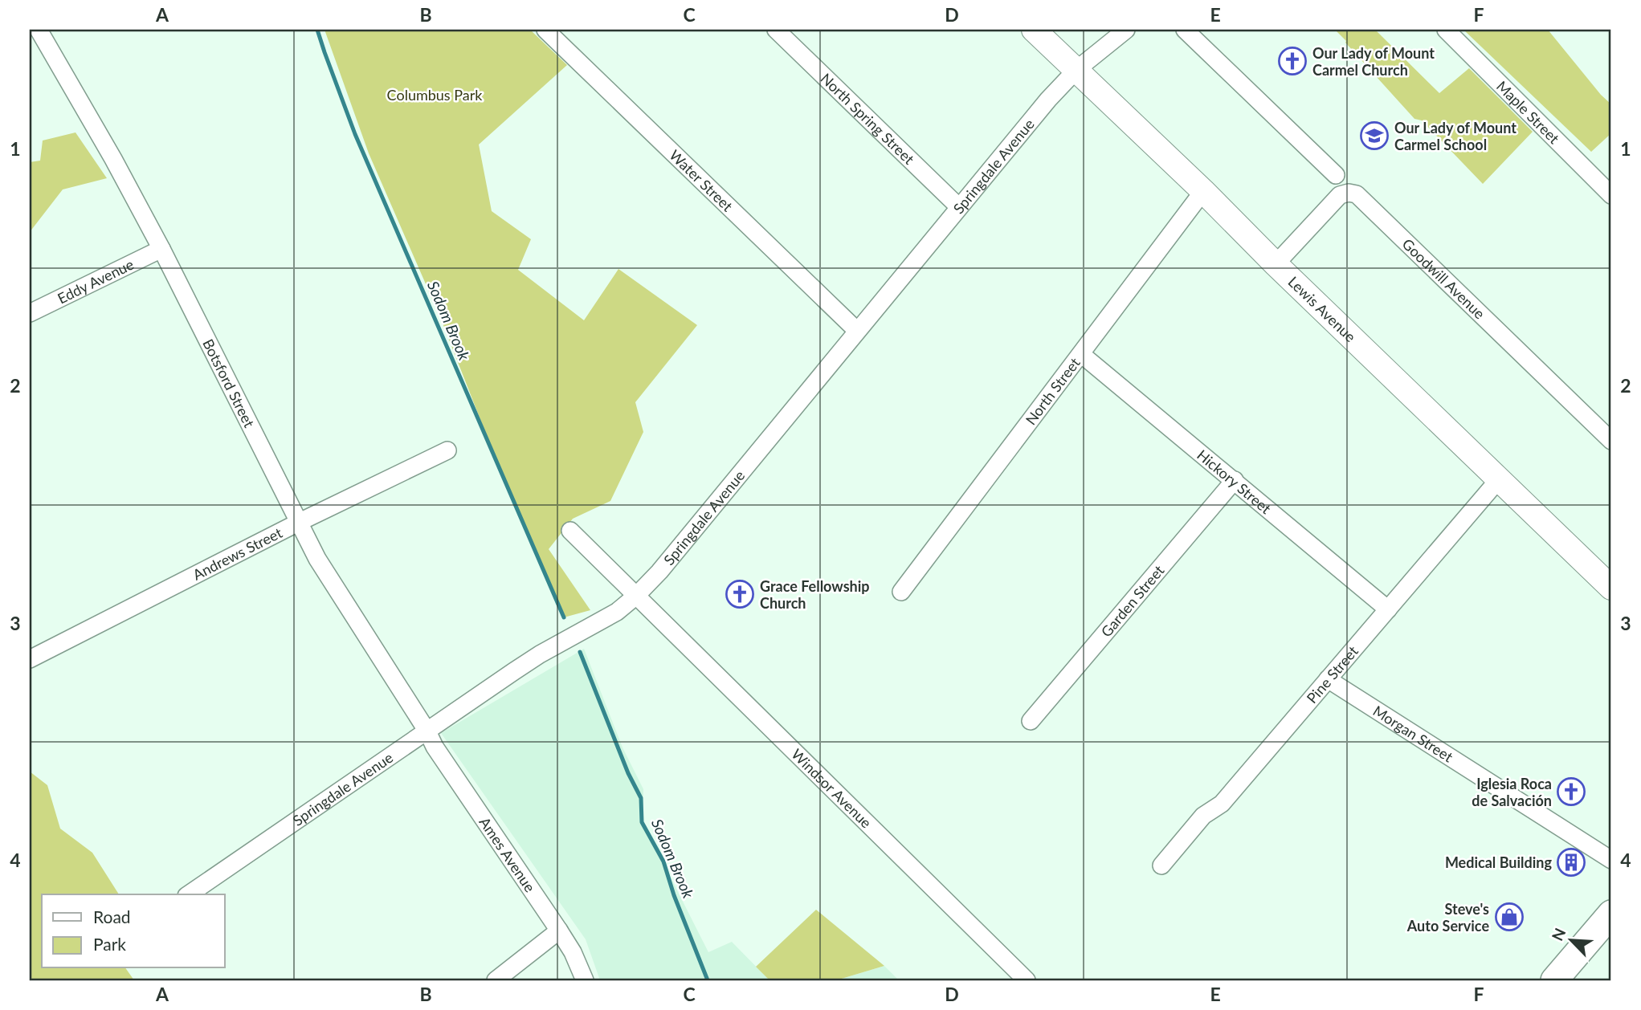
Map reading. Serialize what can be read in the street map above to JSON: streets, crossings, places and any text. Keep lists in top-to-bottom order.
{
  "streets": {
    "main road": ["Lewis Avenue"],
    "street": [
      "Maple Street",
      "North Spring Street",
      "Springdale Avenue",
      "Water Street",
      "Goodwill Avenue",
      "Eddy Avenue",
      "Botsford Street",
      "North Street",
      "Hickory Street",
      "Andrews Street",
      "Garden Street",
      "Pine Street",
      "Morgan Street",
      "Windsor Avenue",
      "Ames Avenue"
    ]
  },
  "crossings": [
    ["North Spring Street", "Springdale Avenue"],
    ["Springdale Avenue", "Water Street"],
    ["Springdale Avenue", "Lewis Avenue"],
    ["Springdale Avenue", "Botsford Street"],
    ["Springdale Avenue", "Windsor Avenue"],
    ["Springdale Avenue", "Ames Avenue"],
    ["Goodwill Avenue", "Lewis Avenue"],
    ["Eddy Avenue", "Botsford Street"],
    ["Lewis Avenue", "North Street"],
    ["Lewis Avenue", "Pine Street"],
    ["Botsford Street", "Andrews Street"],
    ["Botsford Street", "Ames Avenue"],
    ["North Street", "Hickory Street"],
    ["Hickory Street", "Garden Street"],
    ["Hickory Street", "Pine Street"],
    ["Pine Street", "Morgan Street"]
  ],
  "water": ["Sodom Brook"],
  "parks": ["Columbus Park"],
  "places": {
    "church": ["Our Lady of Mount Carmel Church", "Grace Fellowship Church", "Iglesia Roca de Salvación"],
    "school or university": ["Our Lady of Mount Carmel School"],
    "building": ["Medical Building"],
    "shop": ["Steve's Auto Service"]
  },
  "legend": ["Road", "Park"],
  "north": "top left",
  "grid": {
    "columns": [
      "A",
      "B",
      "C",
      "D",
      "E",
      "F"
    ],
    "rows": [
      "1",
      "2",
      "3",
      "4"
    ]
  }
}
